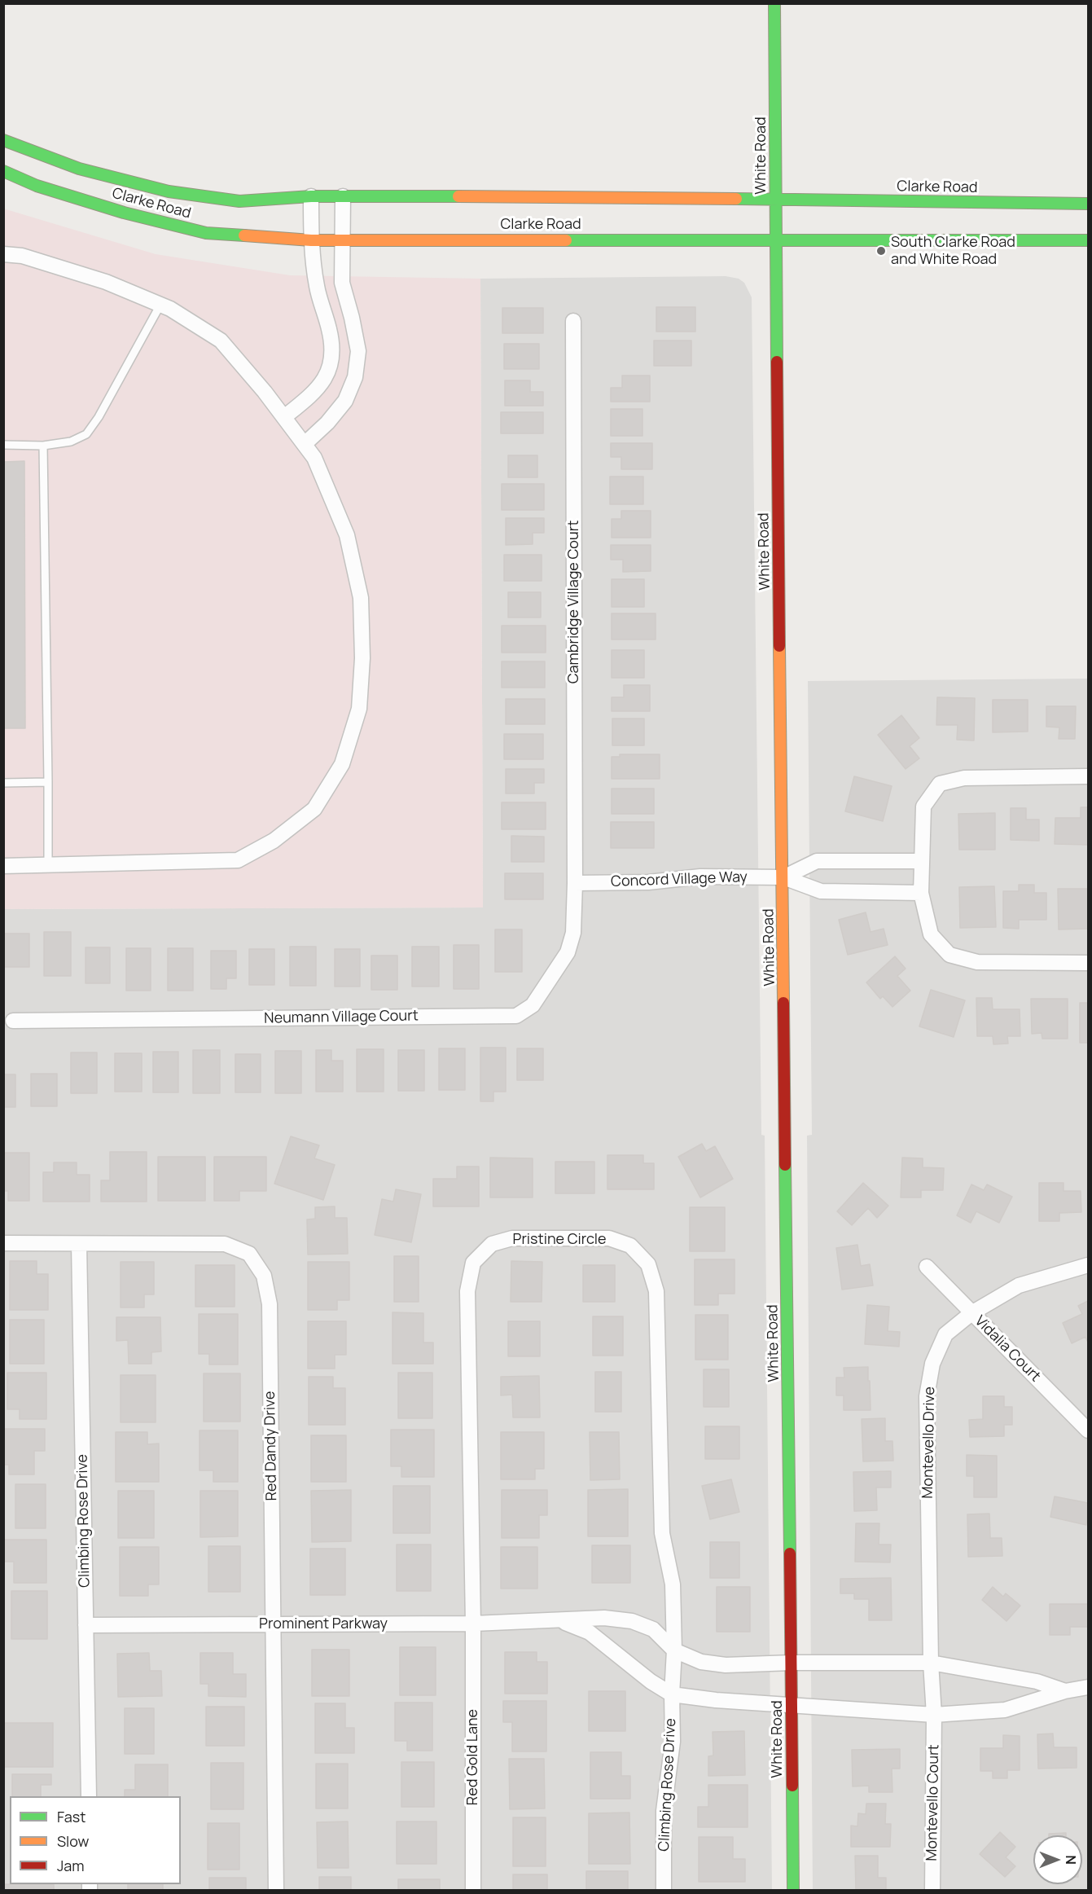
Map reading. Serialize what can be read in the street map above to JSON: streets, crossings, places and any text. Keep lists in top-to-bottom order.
{
  "streets": {
    "street": [
      "White Road",
      "Clarke Road",
      "Cambridge Village Court",
      "Concord Village Way",
      "Neumann Village Court",
      "Pristine Circle",
      "Vidalia Court",
      "Montevello Drive",
      "Red Dandy Drive",
      "Climbing Rose Drive",
      "Prominent Parkway",
      "Red Gold Lane",
      "Montevello Court"
    ]
  },
  "crossings": [
    ["White Road", "Clarke Road"],
    ["White Road", "Concord Village Way"],
    ["White Road", "Prominent Parkway"],
    ["Cambridge Village Court", "Concord Village Way"],
    ["Cambridge Village Court", "Neumann Village Court"],
    ["Concord Village Way", "Neumann Village Court"],
    ["Pristine Circle", "Climbing Rose Drive"],
    ["Pristine Circle", "Prominent Parkway"],
    ["Pristine Circle", "Red Gold Lane"],
    ["Vidalia Court", "Montevello Drive"],
    ["Montevello Drive", "Prominent Parkway"],
    ["Montevello Drive", "Montevello Court"],
    ["Red Dandy Drive", "Climbing Rose Drive"],
    ["Red Dandy Drive", "Prominent Parkway"],
    ["Climbing Rose Drive", "Prominent Parkway"],
    ["Prominent Parkway", "Red Gold Lane"],
    ["Prominent Parkway", "Montevello Court"]
  ],
  "places": ["South Clarke Road and White Road"],
  "legend": ["Fast", "Slow", "Jam"],
  "north": "right"
}
